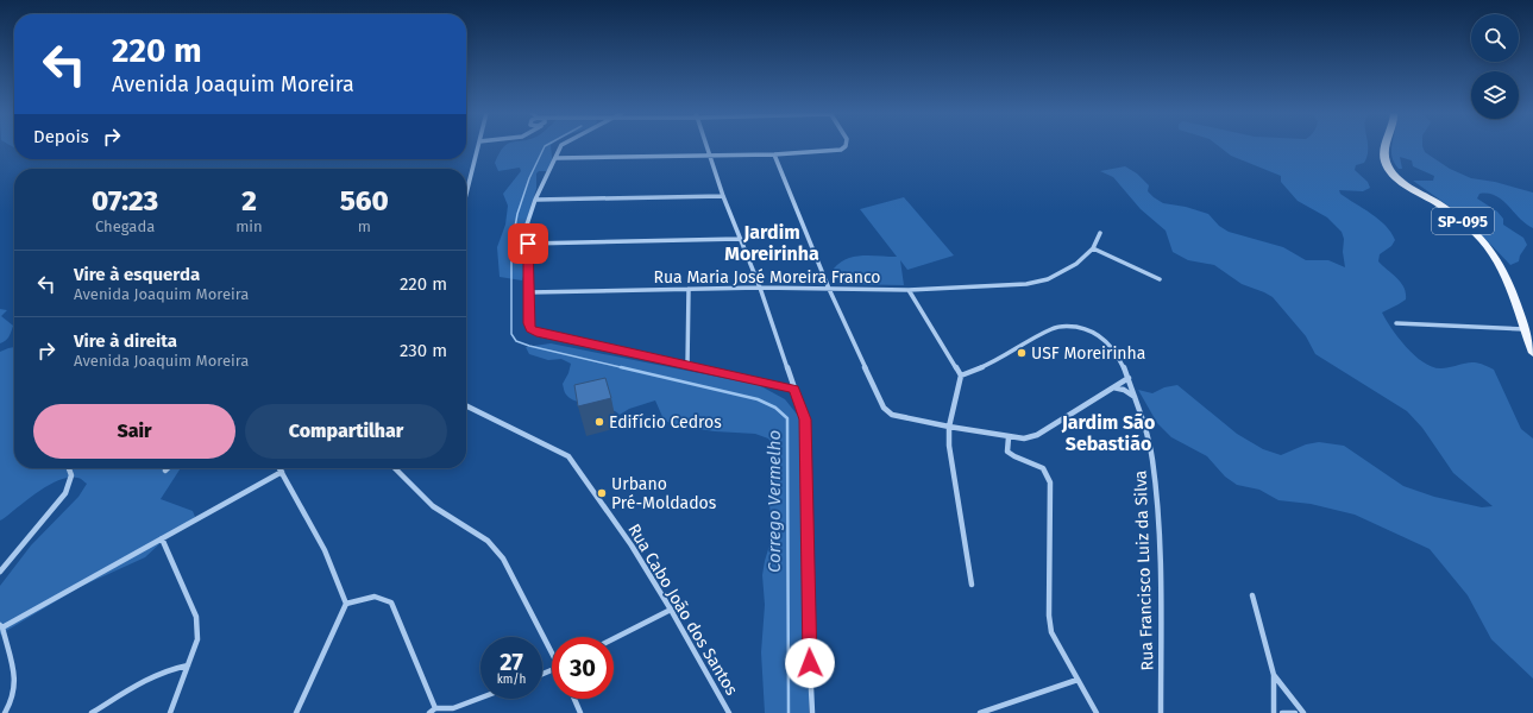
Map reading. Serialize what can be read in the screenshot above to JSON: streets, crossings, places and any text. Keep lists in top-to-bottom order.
{
  "streets": {
    "main road": ["SP-095"],
    "street": ["Rua Maria José Moreira Franco", "Rua Francisco Luiz da Silva", "Rua Cabo João dos Santos"]
  },
  "districts": ["Jardim Moreirinha", "Jardim São Sebastião"],
  "water": ["Corrego Vermelho"],
  "places": ["USF Moreirinha", "Edifício Cedros", "Urbano Pré-Moldados"],
  "page": {
    "turn": ["220 m", "Avenida Joaquim Moreira"],
    "then": "Depois",
    "eta": [
      "07:23",
      "Chegada",
      "2",
      "min",
      "560",
      "m"
    ],
    "list": [
      {
        "name": "Vire à esquerda",
        "note": "Avenida Joaquim Moreira",
        "value": "220 m"
      },
      {
        "name": "Vire à direita",
        "note": "Avenida Joaquim Moreira",
        "value": "230 m"
      }
    ],
    "buttons": ["Sair", "Compartilhar"],
    "speed": "27 km/h",
    "limit": "30"
  }
}
